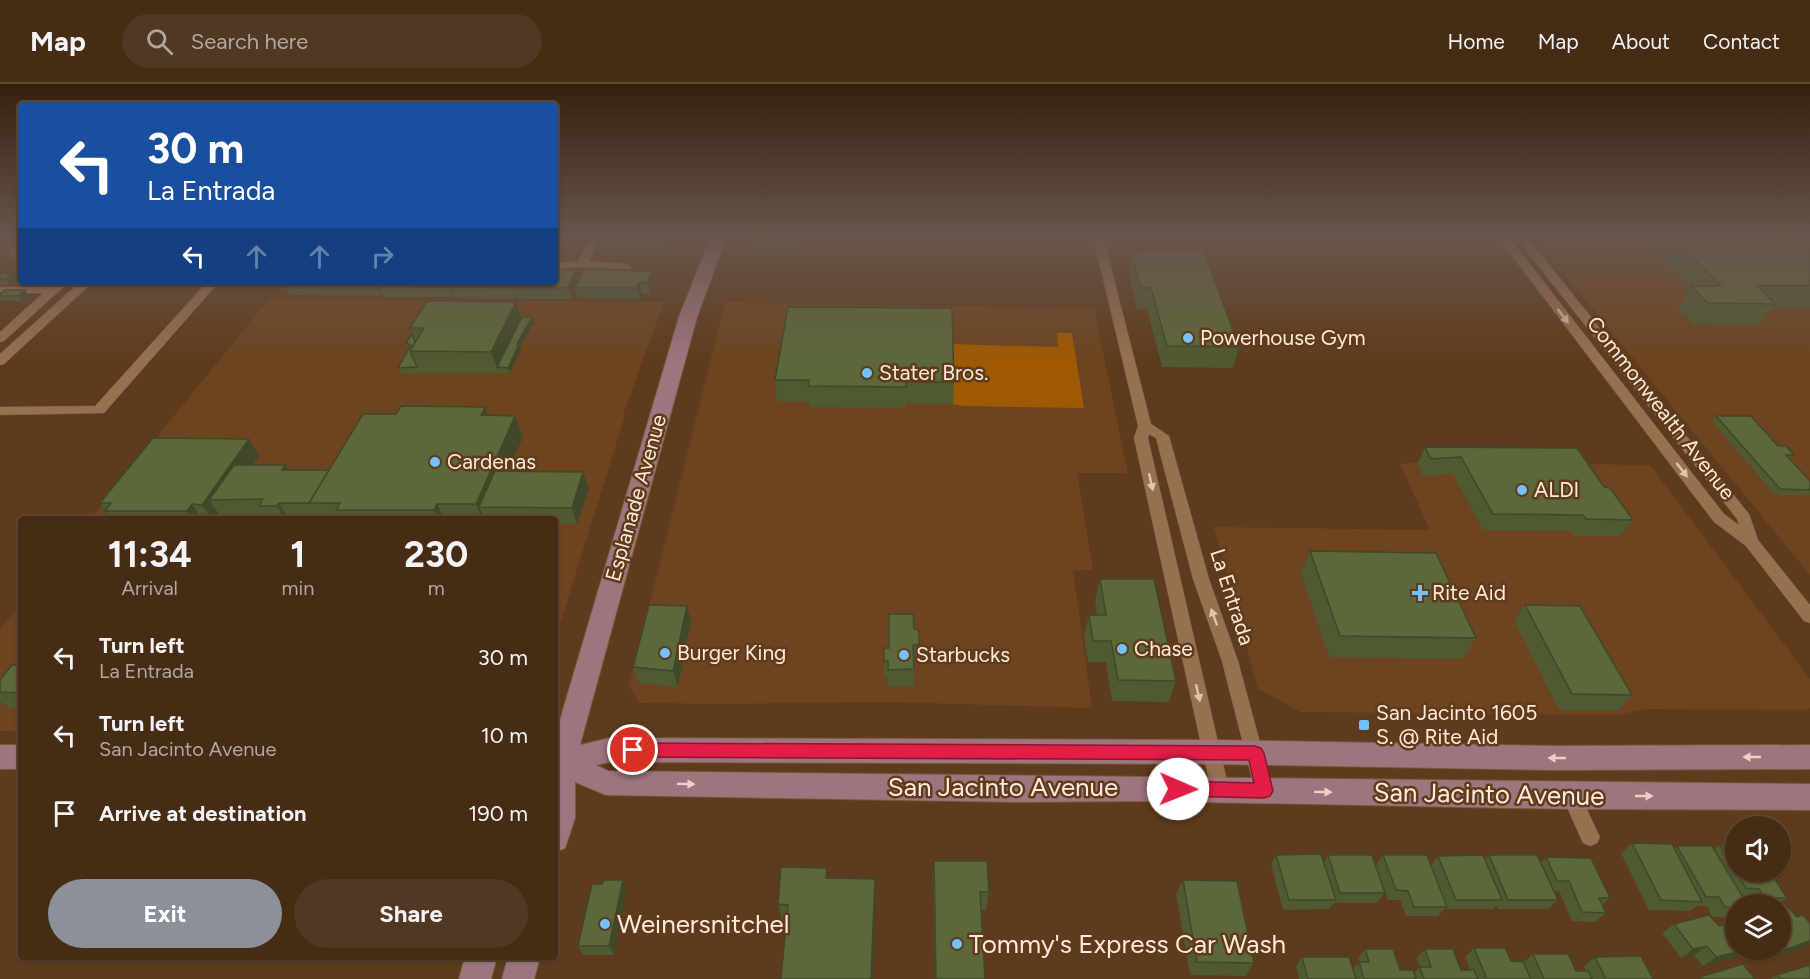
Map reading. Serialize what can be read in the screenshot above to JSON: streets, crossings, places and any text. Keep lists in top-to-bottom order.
{
  "streets": {
    "main road": ["Esplanade Avenue", "San Jacinto Avenue"],
    "street": ["Commonwealth Avenue", "La Entrada"]
  },
  "crossings": [
    ["La Entrada", "San Jacinto Avenue"]
  ],
  "places": {
    "other": [
      "Powerhouse Gym",
      "Stater Bros.",
      "Cardenas",
      "ALDI",
      "Chase",
      "Burger King",
      "Starbucks",
      "Weinersnitchel",
      "Tommy's Express Car Wash"
    ],
    "health": ["Rite Aid"],
    "transit": ["San Jacinto 1605 S. @ Rite Aid"]
  },
  "page": {
    "header": "Map",
    "search": "Search here",
    "nav": [
      "Home",
      "Map",
      "About",
      "Contact"
    ],
    "turn": ["30 m", "La Entrada"],
    "eta": [
      "11:34",
      "Arrival",
      "1",
      "min",
      "230",
      "m"
    ],
    "list": [
      {
        "name": "Turn left",
        "note": "La Entrada",
        "value": "30 m"
      },
      {
        "name": "Turn left",
        "note": "San Jacinto Avenue",
        "value": "10 m"
      },
      {
        "name": "Arrive at destination",
        "value": "190 m"
      }
    ],
    "buttons": ["Exit", "Share"]
  }
}
